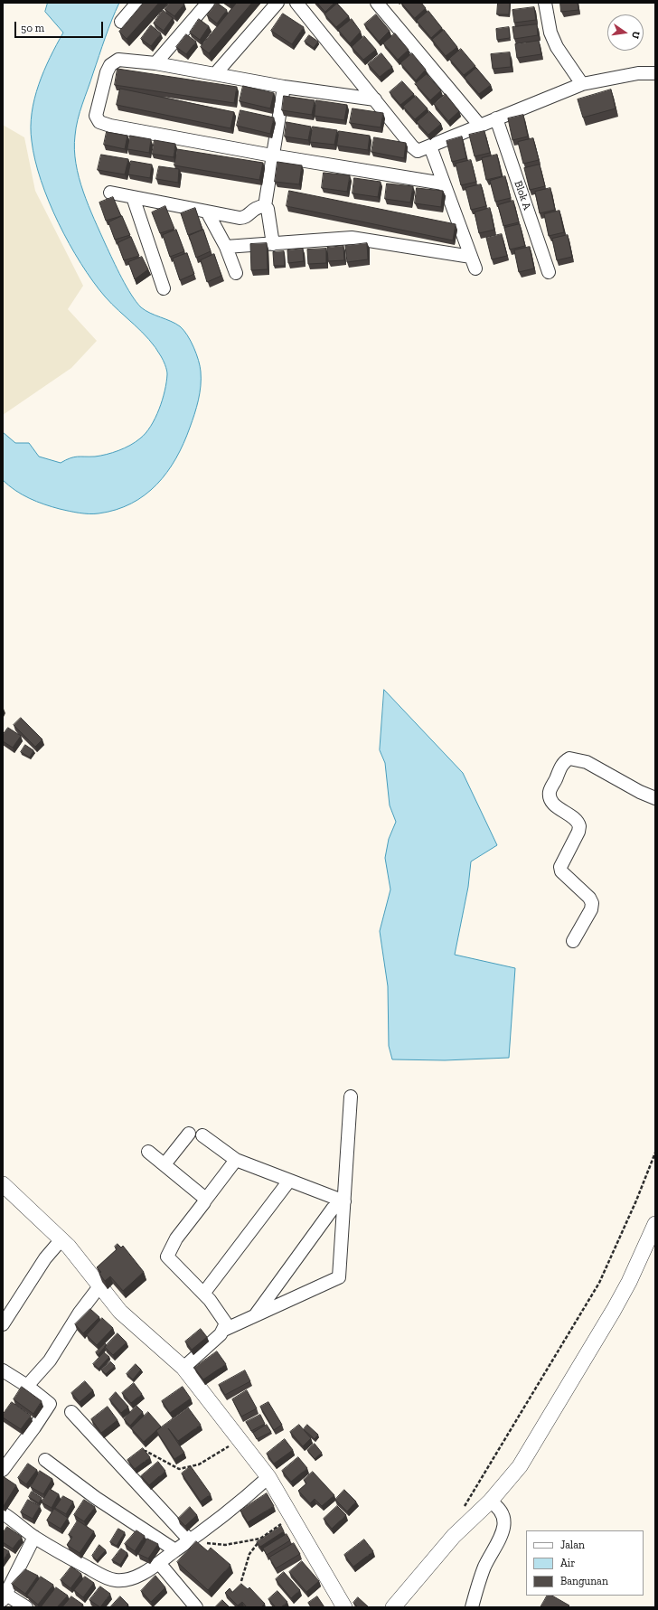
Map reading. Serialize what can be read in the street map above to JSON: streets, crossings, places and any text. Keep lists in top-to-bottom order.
{
  "streets": {
    "street": ["Blok A"]
  },
  "legend": ["Jalan", "Air", "Bangunan"],
  "scale_bar": "50 m",
  "north": "right"
}
